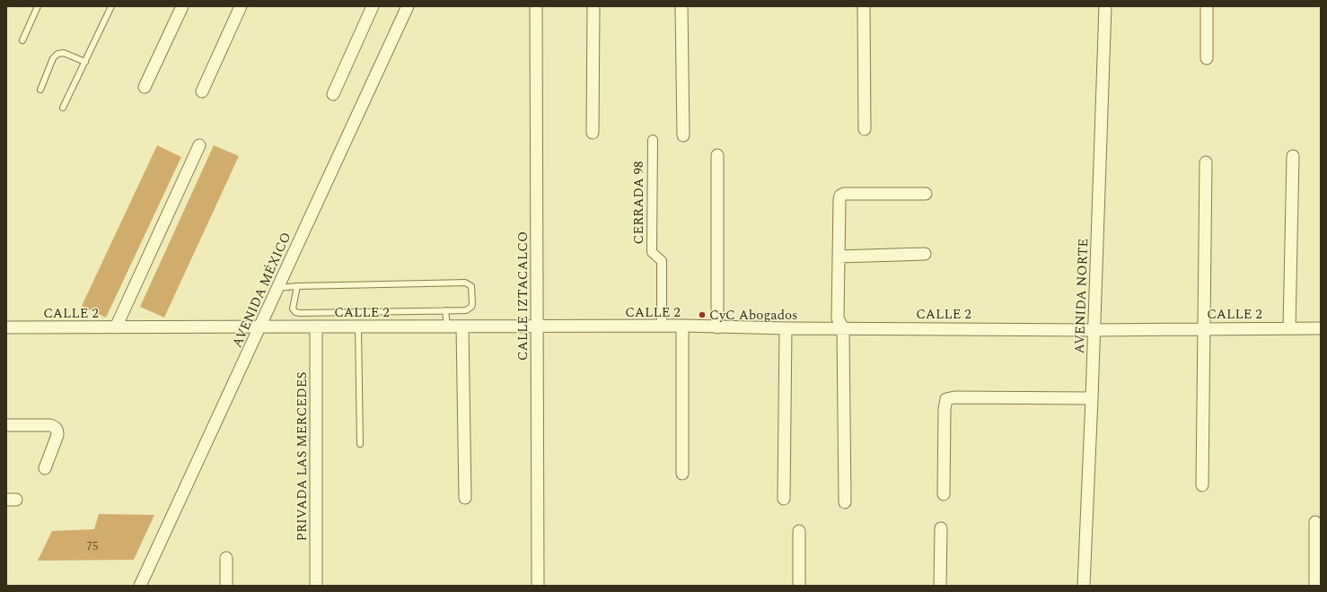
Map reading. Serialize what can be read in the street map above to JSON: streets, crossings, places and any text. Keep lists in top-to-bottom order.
{
  "streets": {
    "street": [
      "CERRADA 98",
      "AVENIDA MÉXICO",
      "CALLE IZTACALCO",
      "AVENIDA NORTE",
      "CALLE 2",
      "PRIVADA LAS MERCEDES"
    ]
  },
  "crossings": [
    ["CERRADA 98", "CALLE 2"],
    ["AVENIDA MÉXICO", "CALLE 2"],
    ["CALLE IZTACALCO", "CALLE 2"],
    ["AVENIDA NORTE", "CALLE 2"],
    ["CALLE 2", "PRIVADA LAS MERCEDES"]
  ],
  "places": ["CyC Abogados"],
  "house_numbers": ["75"]
}
